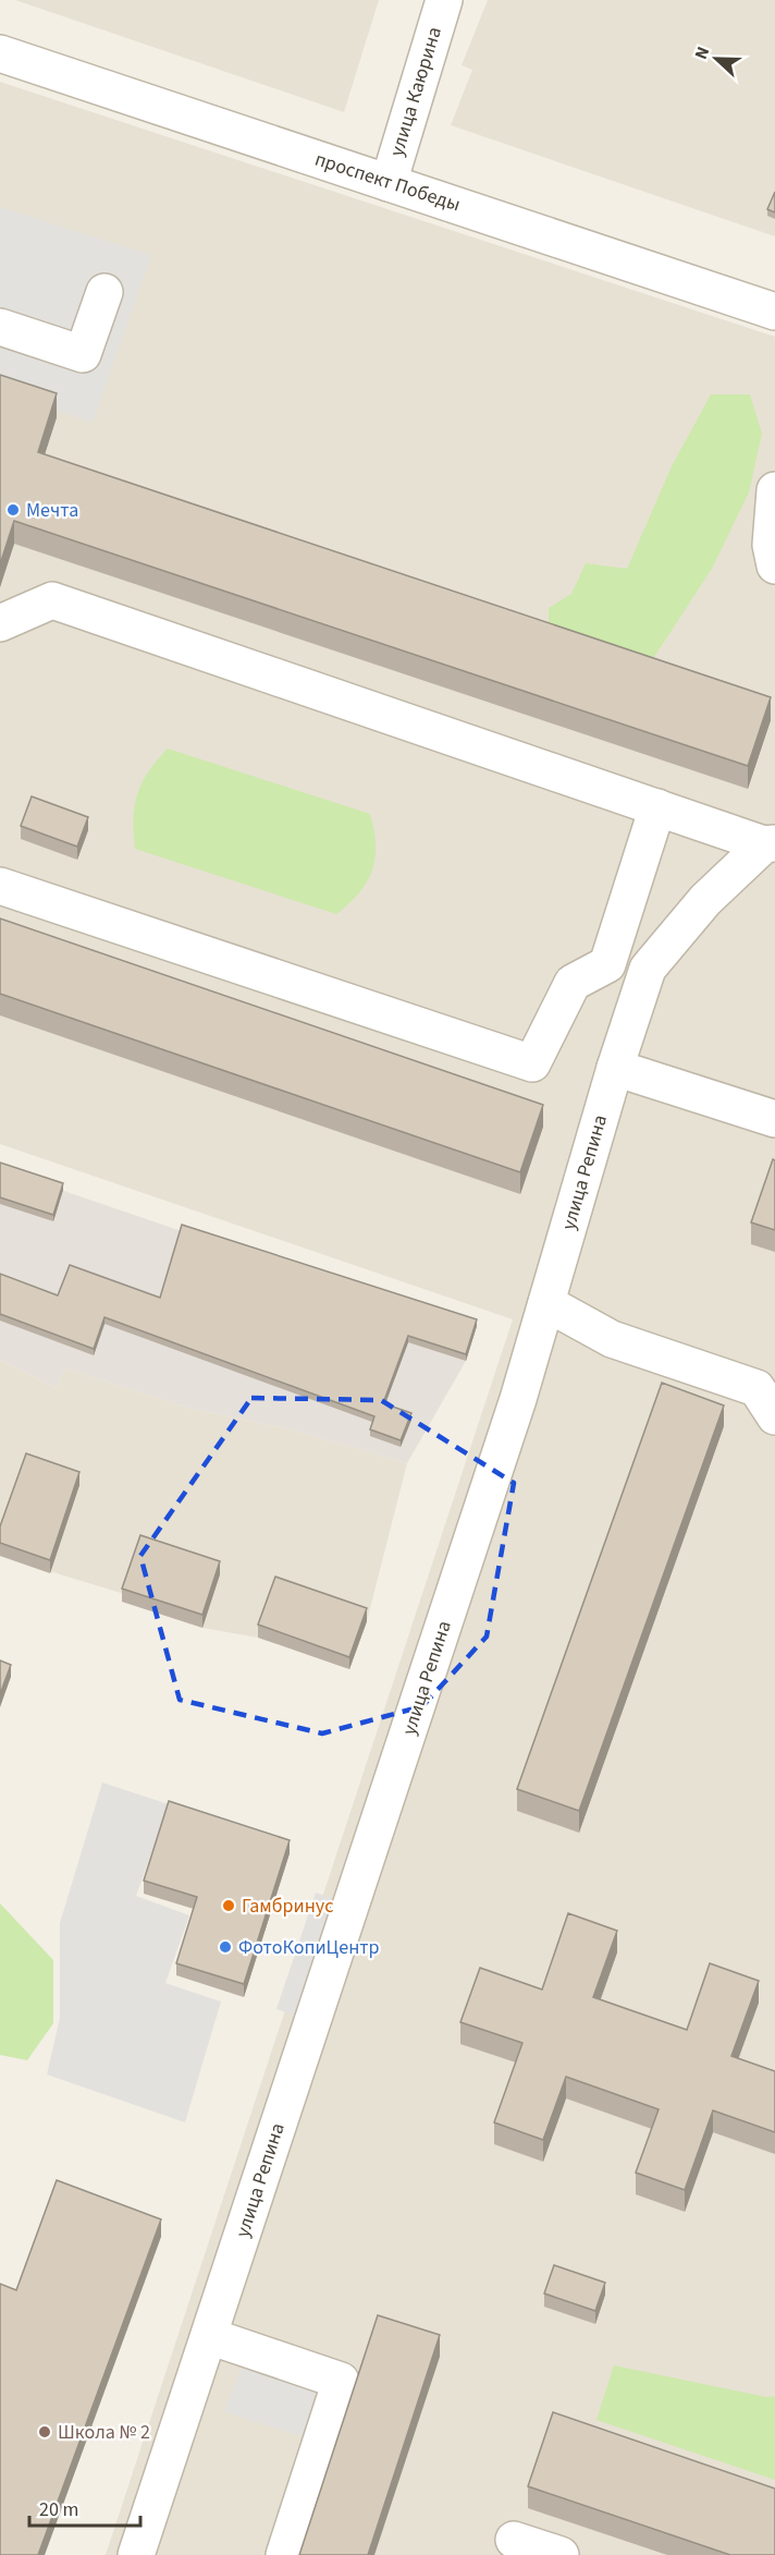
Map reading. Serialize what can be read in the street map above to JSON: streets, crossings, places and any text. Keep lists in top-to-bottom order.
{
  "streets": {
    "street": ["улица Каюрина", "проспект Победы", "улица Репина"]
  },
  "crossings": [
    ["улица Каюрина", "проспект Победы"]
  ],
  "places": [
    "Мечта",
    "Гамбринус",
    "ФотоКопиЦентр",
    "Школа № 2"
  ],
  "scale_bar": "20 m",
  "north": "left"
}
